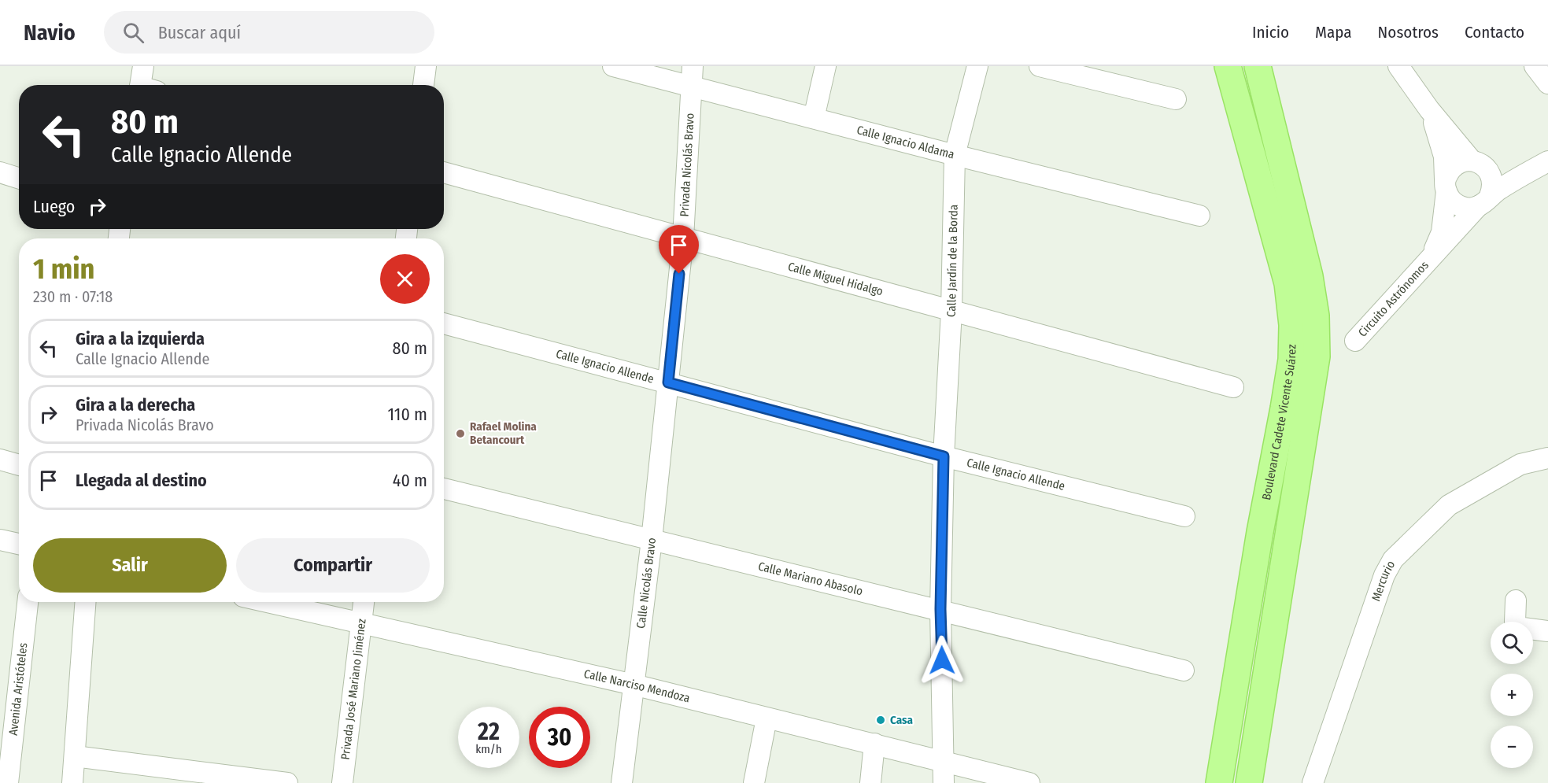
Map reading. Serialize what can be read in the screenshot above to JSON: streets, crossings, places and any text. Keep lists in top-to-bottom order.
{
  "streets": {
    "main road": ["Boulevard Cadete Vicente Suárez"],
    "street": [
      "Calle Ignacio Aldama",
      "Privada Nicolás Bravo",
      "Calle Jardín de la Borda",
      "Calle Miguel Hidalgo",
      "Circuito Astrónomos",
      "Calle Ignacio Allende",
      "Calle Mariano Abasolo",
      "Mercurio",
      "Calle Nicolás Bravo",
      "Calle Narciso Mendoza",
      "Avenida Aristóteles",
      "Privada José Mariano Jiménez"
    ]
  },
  "crossings": [
    ["Calle Ignacio Aldama", "Privada Nicolás Bravo"],
    ["Calle Ignacio Aldama", "Calle Jardín de la Borda"],
    ["Privada Nicolás Bravo", "Calle Miguel Hidalgo"],
    ["Privada Nicolás Bravo", "Calle Ignacio Allende"],
    ["Privada Nicolás Bravo", "Calle Nicolás Bravo"],
    ["Calle Jardín de la Borda", "Calle Miguel Hidalgo"],
    ["Calle Jardín de la Borda", "Calle Ignacio Allende"],
    ["Calle Jardín de la Borda", "Calle Mariano Abasolo"],
    ["Calle Jardín de la Borda", "Calle Narciso Mendoza"],
    ["Calle Ignacio Allende", "Calle Nicolás Bravo"],
    ["Calle Mariano Abasolo", "Calle Nicolás Bravo"],
    ["Calle Nicolás Bravo", "Calle Narciso Mendoza"],
    ["Calle Narciso Mendoza", "Privada José Mariano Jiménez"]
  ],
  "places": ["Rafael Molina Betancourt", "Casa"],
  "page": {
    "header": "Navio",
    "search": "Buscar aquí",
    "nav": [
      "Inicio",
      "Mapa",
      "Nosotros",
      "Contacto"
    ],
    "turn": ["80 m", "Calle Ignacio Allende"],
    "then": "Luego",
    "heading": ["1 min", "230 m · 07:18"],
    "list": [
      {
        "name": "Gira a la izquierda",
        "note": "Calle Ignacio Allende",
        "value": "80 m"
      },
      {
        "name": "Gira a la derecha",
        "note": "Privada Nicolás Bravo",
        "value": "110 m"
      },
      {
        "name": "Llegada al destino",
        "value": "40 m"
      }
    ],
    "buttons": ["Salir", "Compartir"],
    "map_buttons": ["+", "−"],
    "speed": "22 km/h",
    "limit": "30"
  }
}
